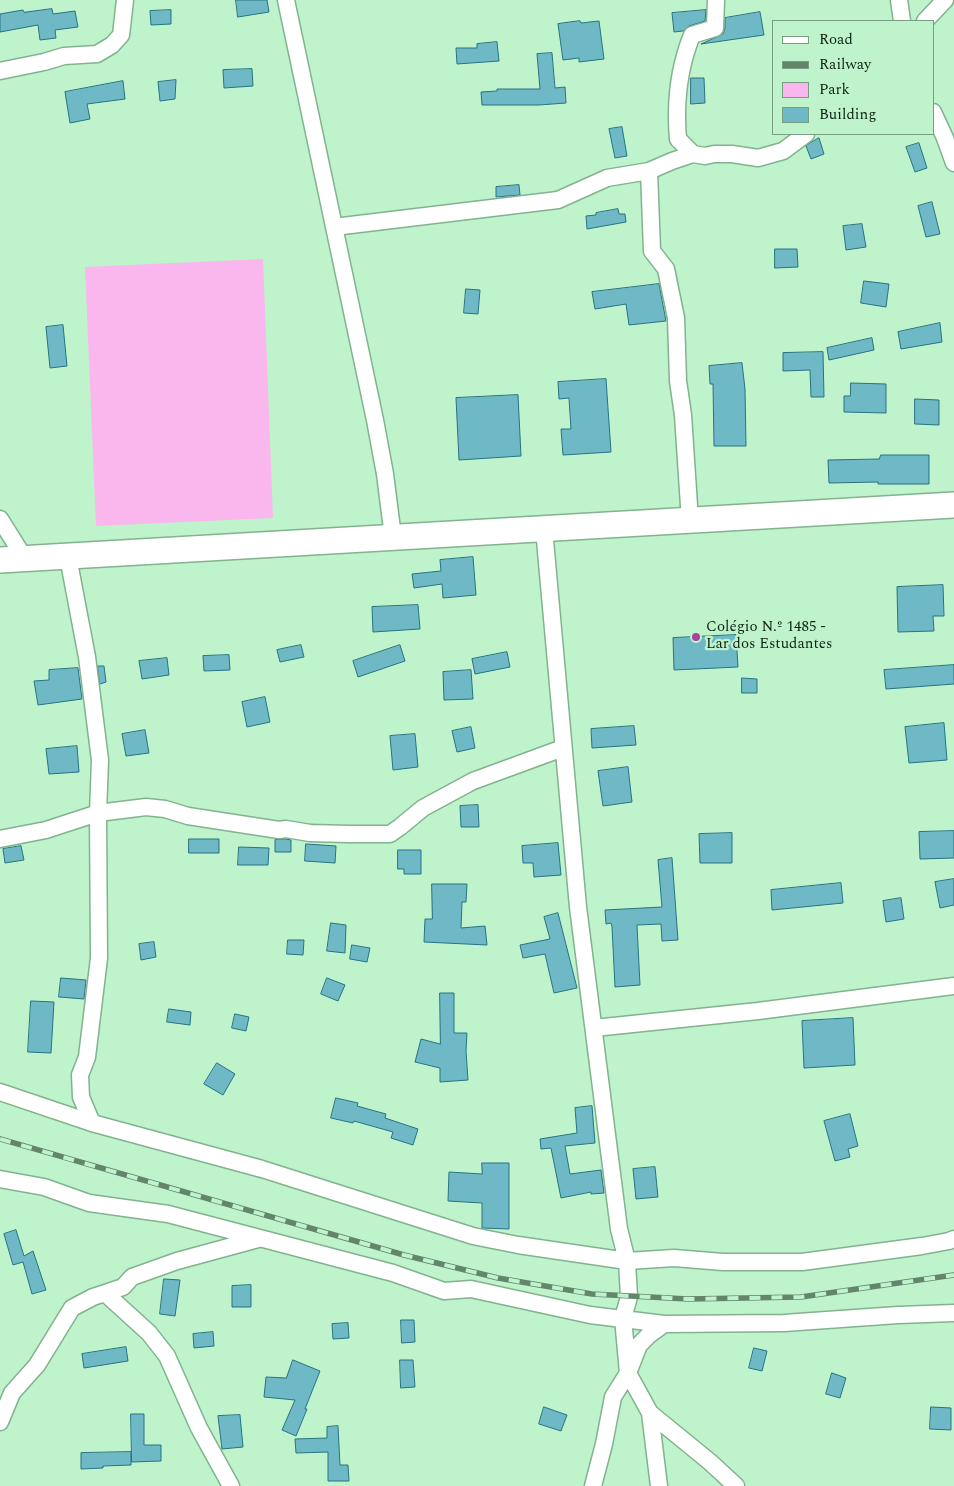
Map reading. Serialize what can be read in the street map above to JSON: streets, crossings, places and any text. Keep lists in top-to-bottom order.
{
  "places": ["Colégio N.º 1485 - Lar dos Estudantes"],
  "legend": [
    "Road",
    "Railway",
    "Park",
    "Building"
  ]
}
